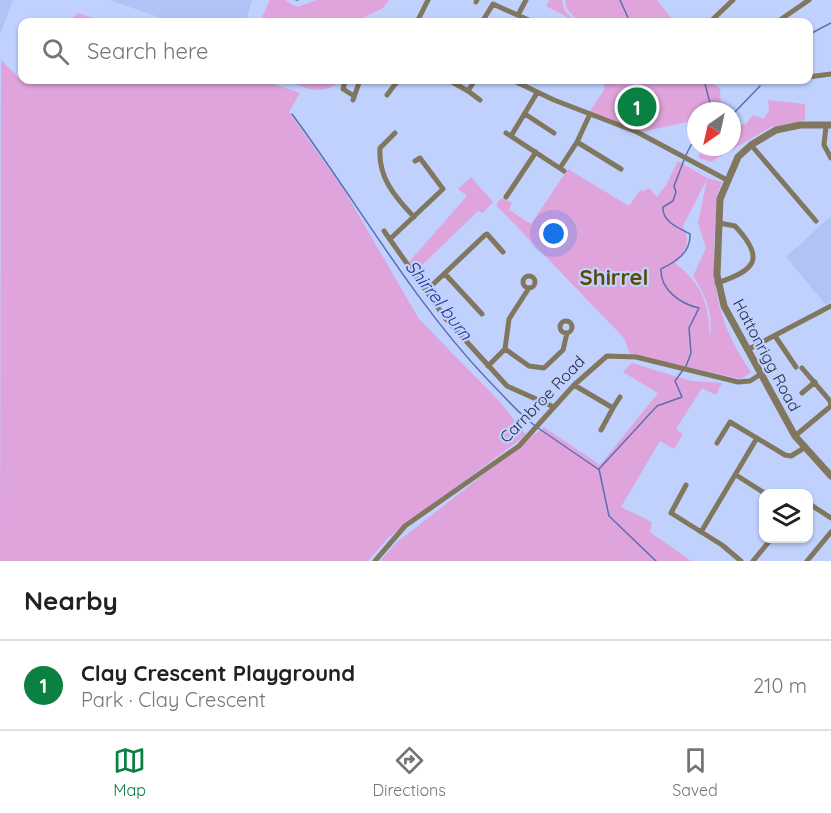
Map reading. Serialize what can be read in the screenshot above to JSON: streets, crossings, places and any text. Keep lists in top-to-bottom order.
{
  "streets": {
    "street": ["Hattonrigg Road", "Carnbroe Road"]
  },
  "crossings": [
    ["Hattonrigg Road", "Carnbroe Road"]
  ],
  "districts": ["Shirrel"],
  "water": ["Shirrel burn"],
  "north": "bottom left",
  "page": {
    "search": "Search here",
    "pins": "1",
    "heading": "Nearby",
    "list": [
      {
        "mark": "1",
        "name": "Clay Crescent Playground",
        "note": "Park · Clay Crescent",
        "value": "210 m"
      }
    ],
    "nav": ["Map", "Directions", "Saved"]
  }
}
